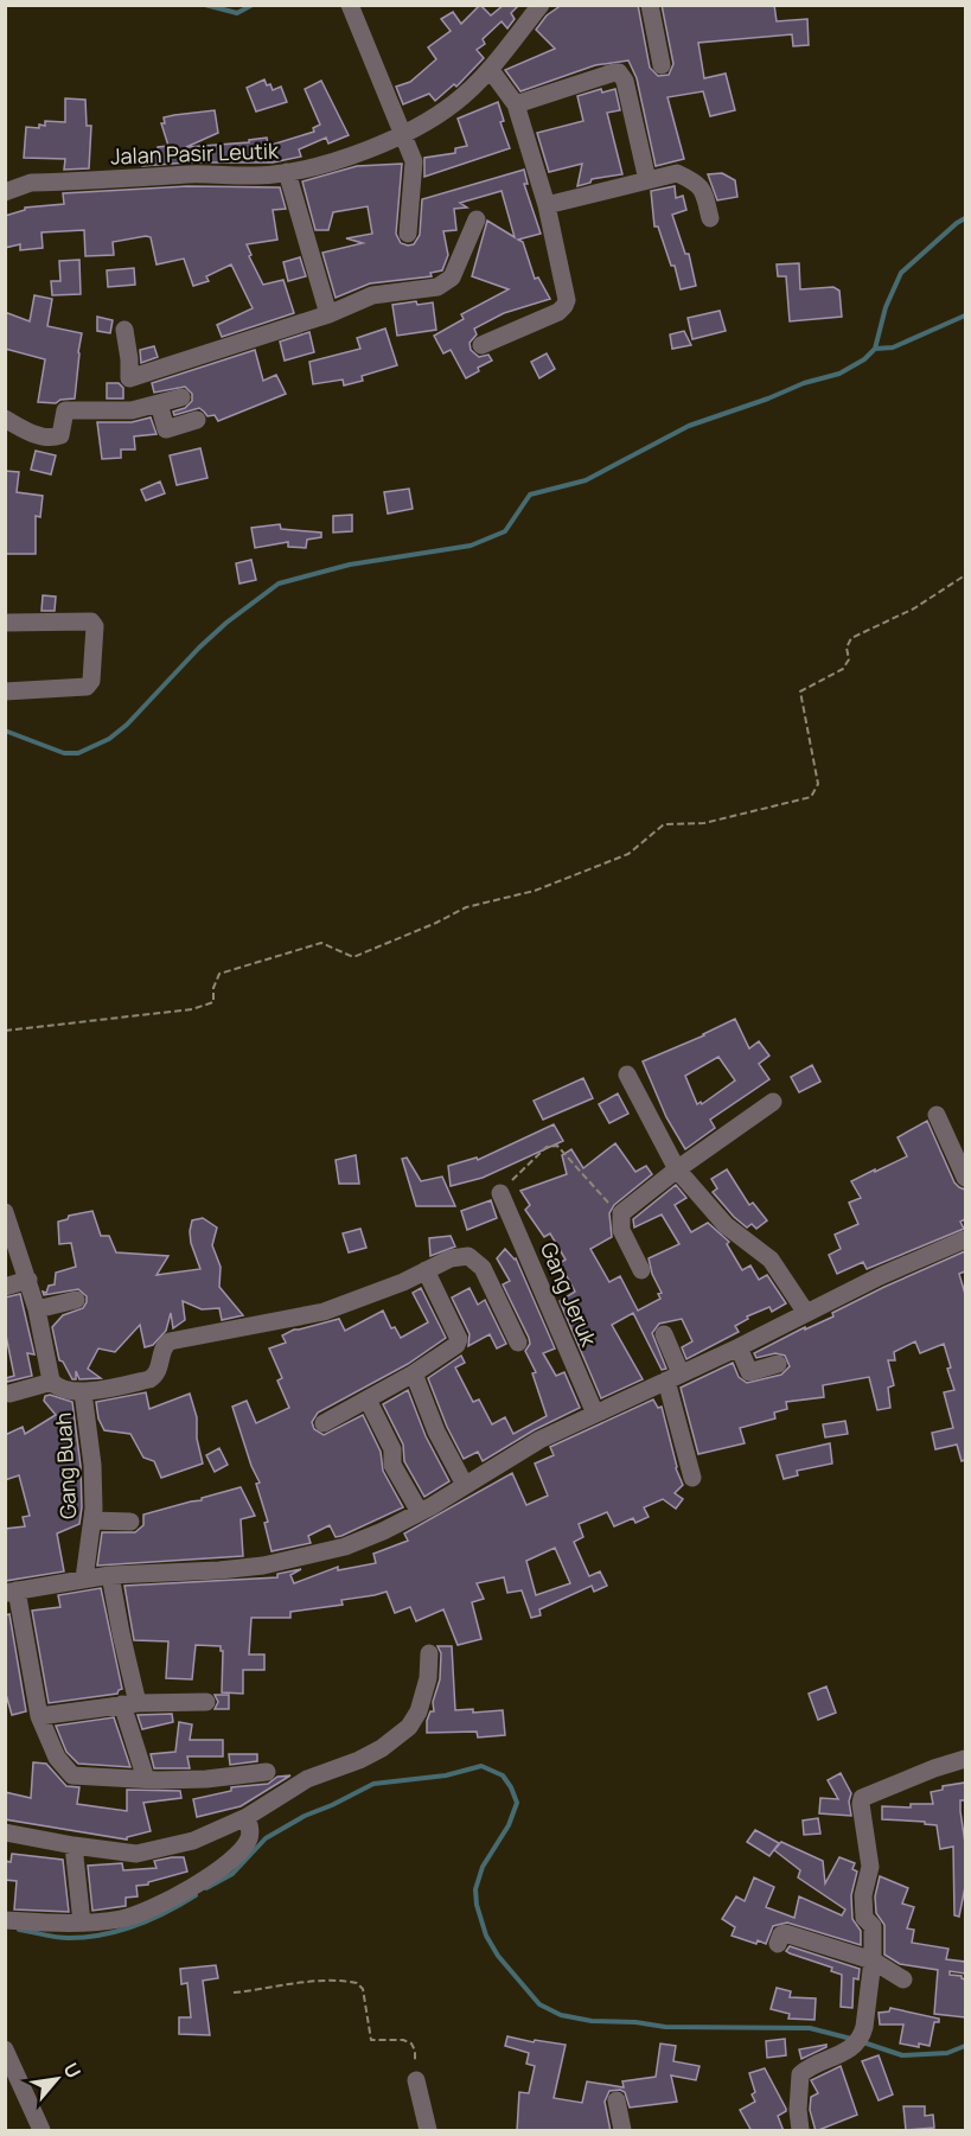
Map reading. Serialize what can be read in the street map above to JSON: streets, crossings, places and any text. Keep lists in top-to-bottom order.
{
  "streets": {
    "street": ["Jalan Pasir Leutik", "Gang Jeruk", "Gang Buah"]
  },
  "north": "top right"
}
